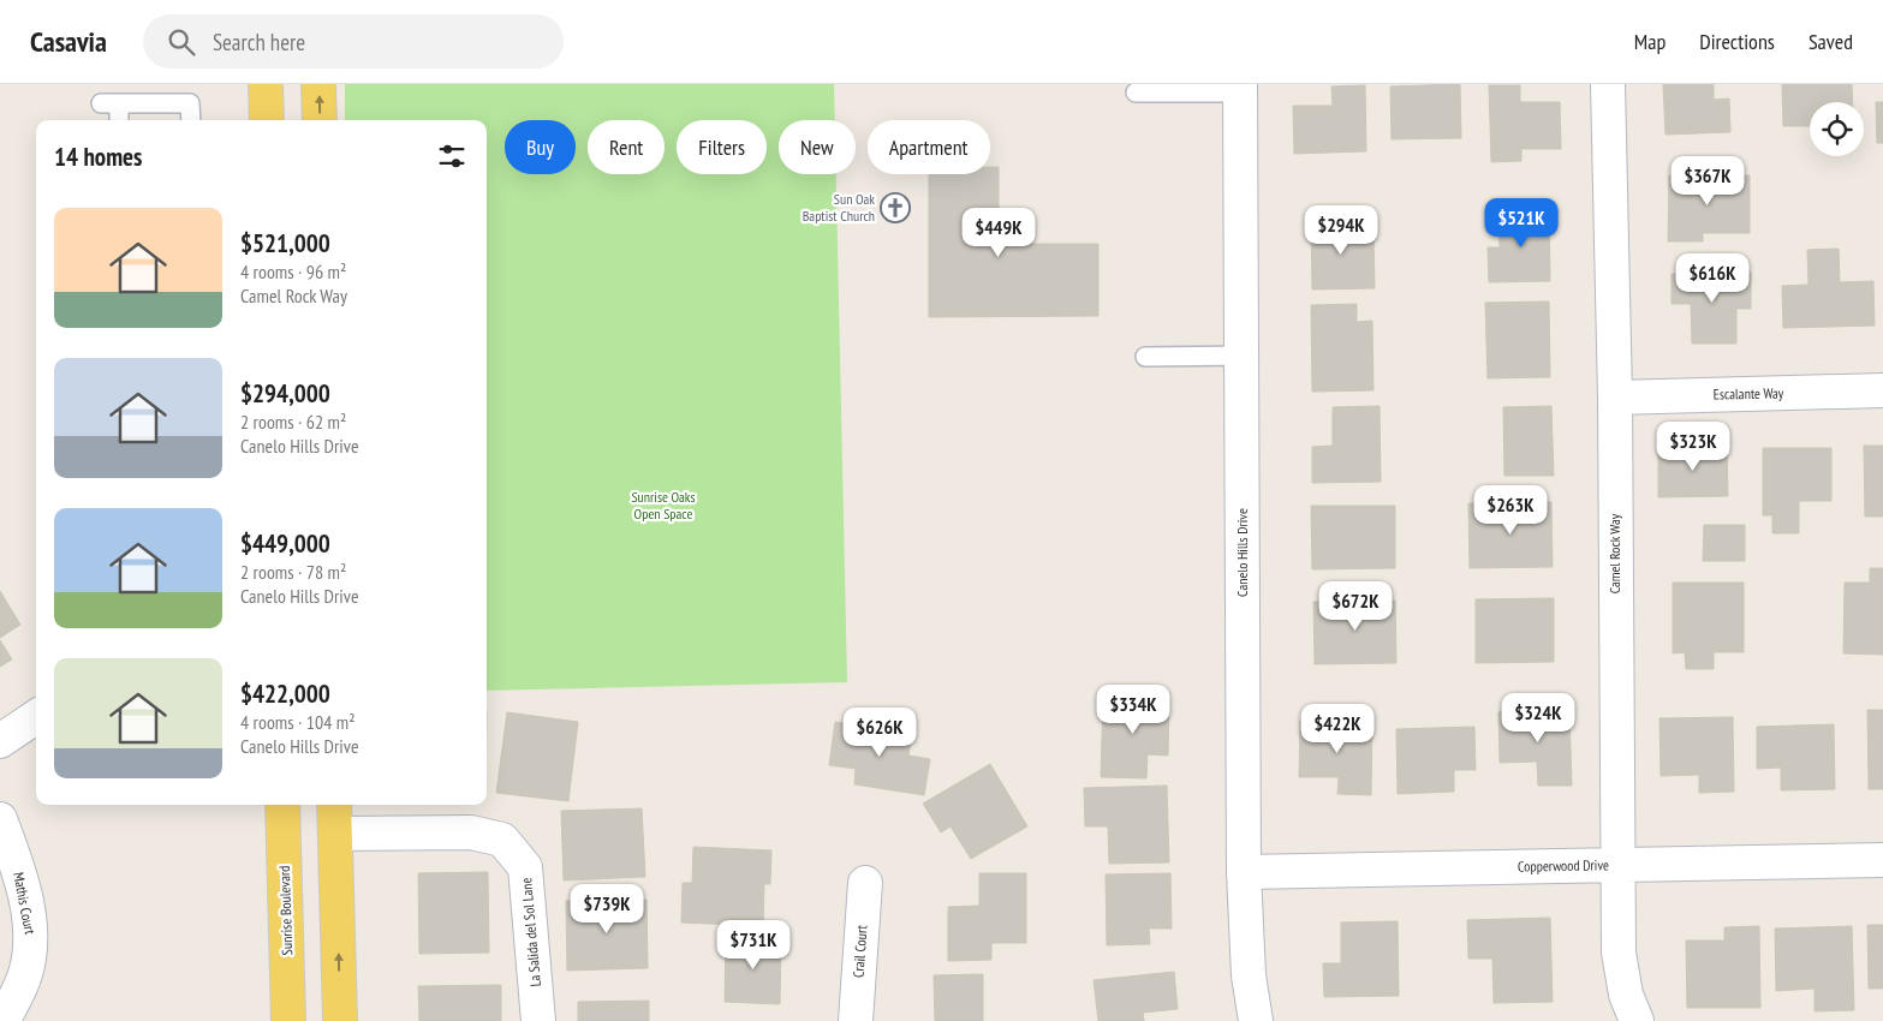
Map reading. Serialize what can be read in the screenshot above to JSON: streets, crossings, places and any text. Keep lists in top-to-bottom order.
{
  "streets": {
    "main road": ["Sunrise Boulevard"],
    "street": [
      "Escalante Way",
      "Canelo Hills Drive",
      "Camel Rock Way",
      "Copperwood Drive",
      "Mathis Court",
      "La Salida del Sol Lane",
      "Crail Court"
    ]
  },
  "crossings": [
    ["Escalante Way", "Camel Rock Way"],
    ["Canelo Hills Drive", "Copperwood Drive"],
    ["Camel Rock Way", "Copperwood Drive"]
  ],
  "parks": ["Sunrise Oaks Open Space"],
  "places": {
    "church": ["Sun Oak Baptist Church"]
  },
  "page": {
    "header": "Casavia",
    "search": "Search here",
    "nav": ["Map", "Directions", "Saved"],
    "chip": [
      "Buy",
      "Rent",
      "Filters",
      "New",
      "Apartment"
    ],
    "heading": "14 homes",
    "price": [
      "$367K",
      "$521K",
      "$294K",
      "$449K",
      "$616K",
      "$323K",
      "$263K",
      "$672K",
      "$334K",
      "$324K",
      "$422K",
      "$626K",
      "$739K",
      "$731K"
    ],
    "list": [
      {
        "name": "$521,000",
        "note": "4 rooms · 96 m² · Camel Rock Way"
      },
      {
        "name": "$294,000",
        "note": "2 rooms · 62 m² · Canelo Hills Drive"
      },
      {
        "name": "$449,000",
        "note": "2 rooms · 78 m² · Canelo Hills Drive"
      },
      {
        "name": "$422,000",
        "note": "4 rooms · 104 m² · Canelo Hills Drive"
      }
    ]
  }
}
